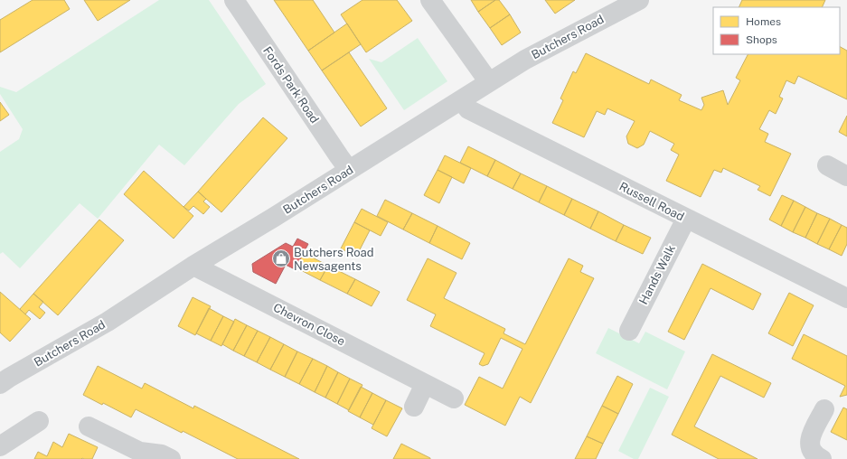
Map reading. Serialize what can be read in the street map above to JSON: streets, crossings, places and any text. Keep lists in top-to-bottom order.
{
  "streets": {
    "street": [
      "Butchers Road",
      "Fords Park Road",
      "Russell Road",
      "Hands Walk",
      "Chevron Close"
    ]
  },
  "crossings": [
    ["Butchers Road", "Fords Park Road"],
    ["Butchers Road", "Russell Road"],
    ["Butchers Road", "Chevron Close"],
    ["Russell Road", "Hands Walk"]
  ],
  "places": {
    "shop": ["Butchers Road Newsagents"]
  },
  "legend": ["Homes", "Shops"]
}
